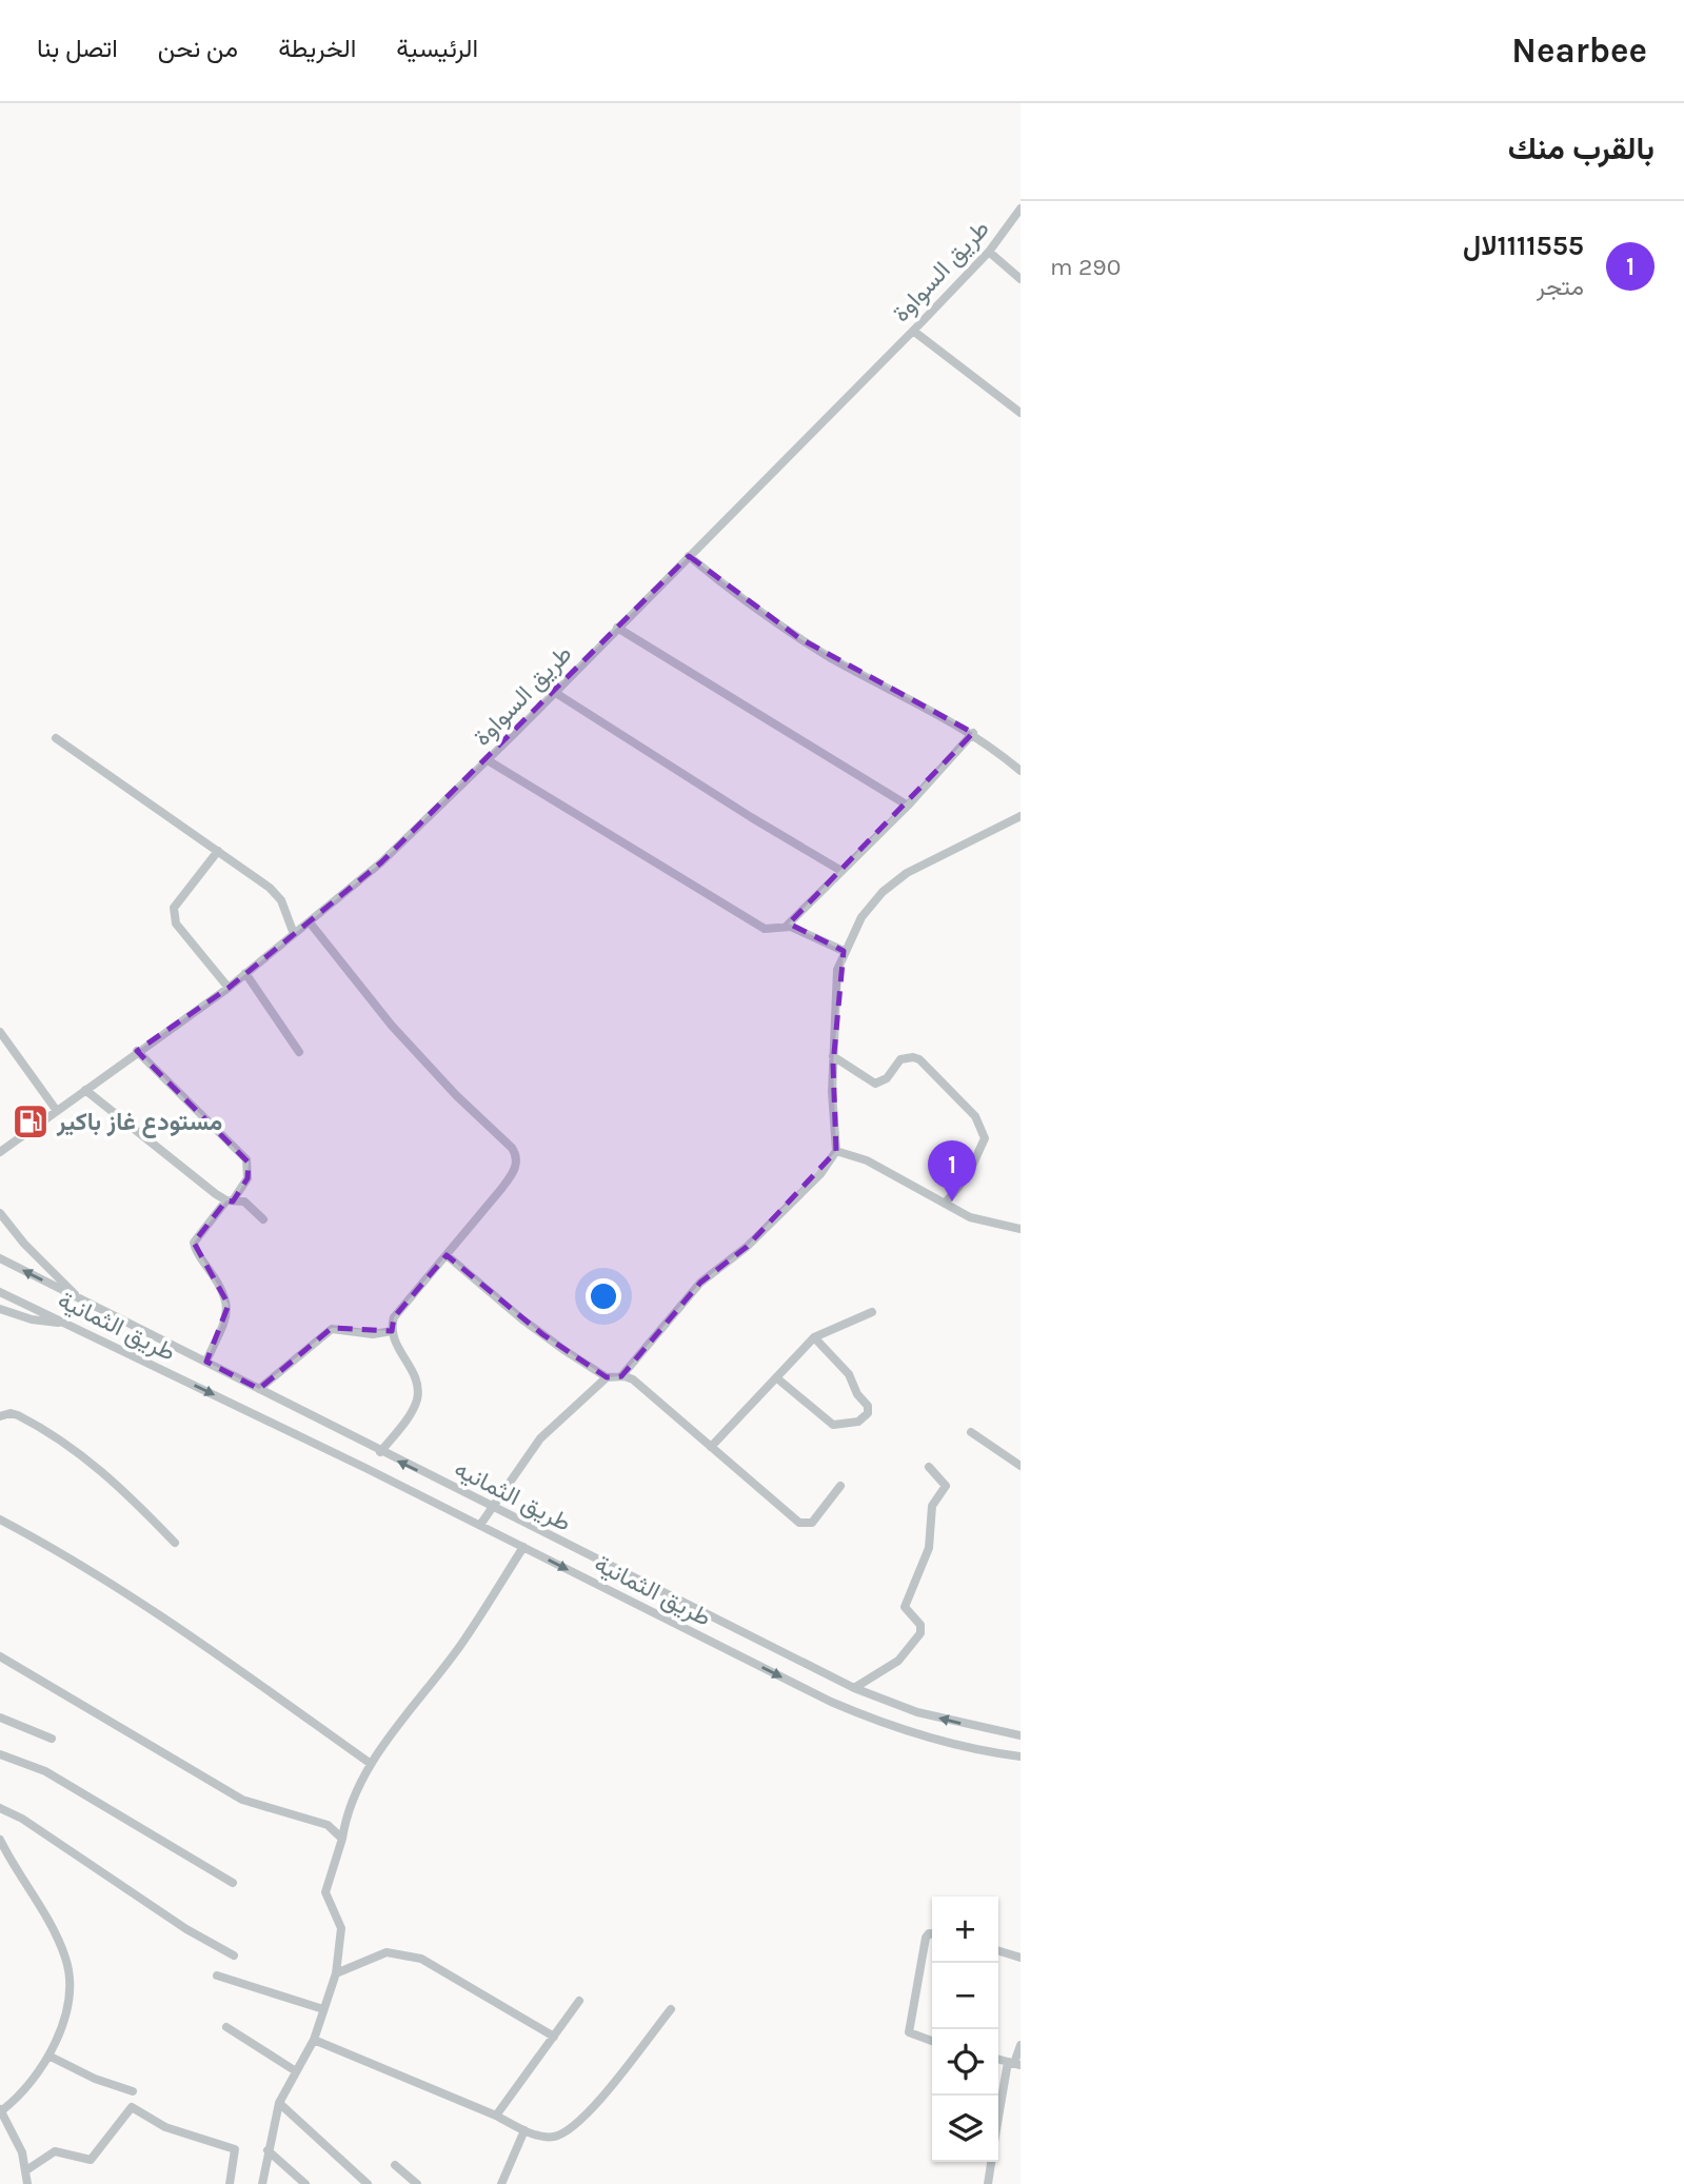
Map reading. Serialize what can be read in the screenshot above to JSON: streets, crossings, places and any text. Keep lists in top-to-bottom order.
{
  "streets": {
    "street": ["طريق السواوة", "طريق الثمانية", "طريق الثمانيه"]
  },
  "one_way": ["طريق الثمانية"],
  "places": {
    "fuel station": ["مستودع غاز باكير"]
  },
  "page": {
    "header": "Nearbee",
    "nav": [
      "الرئيسية",
      "الخريطة",
      "من نحن",
      "اتصل بنا"
    ],
    "heading": "بالقرب منك",
    "list": [
      {
        "mark": "1",
        "name": "1111555لال",
        "note": "متجر",
        "value": "290 m"
      }
    ],
    "pins": "1",
    "map_buttons": ["+", "−"]
  }
}
